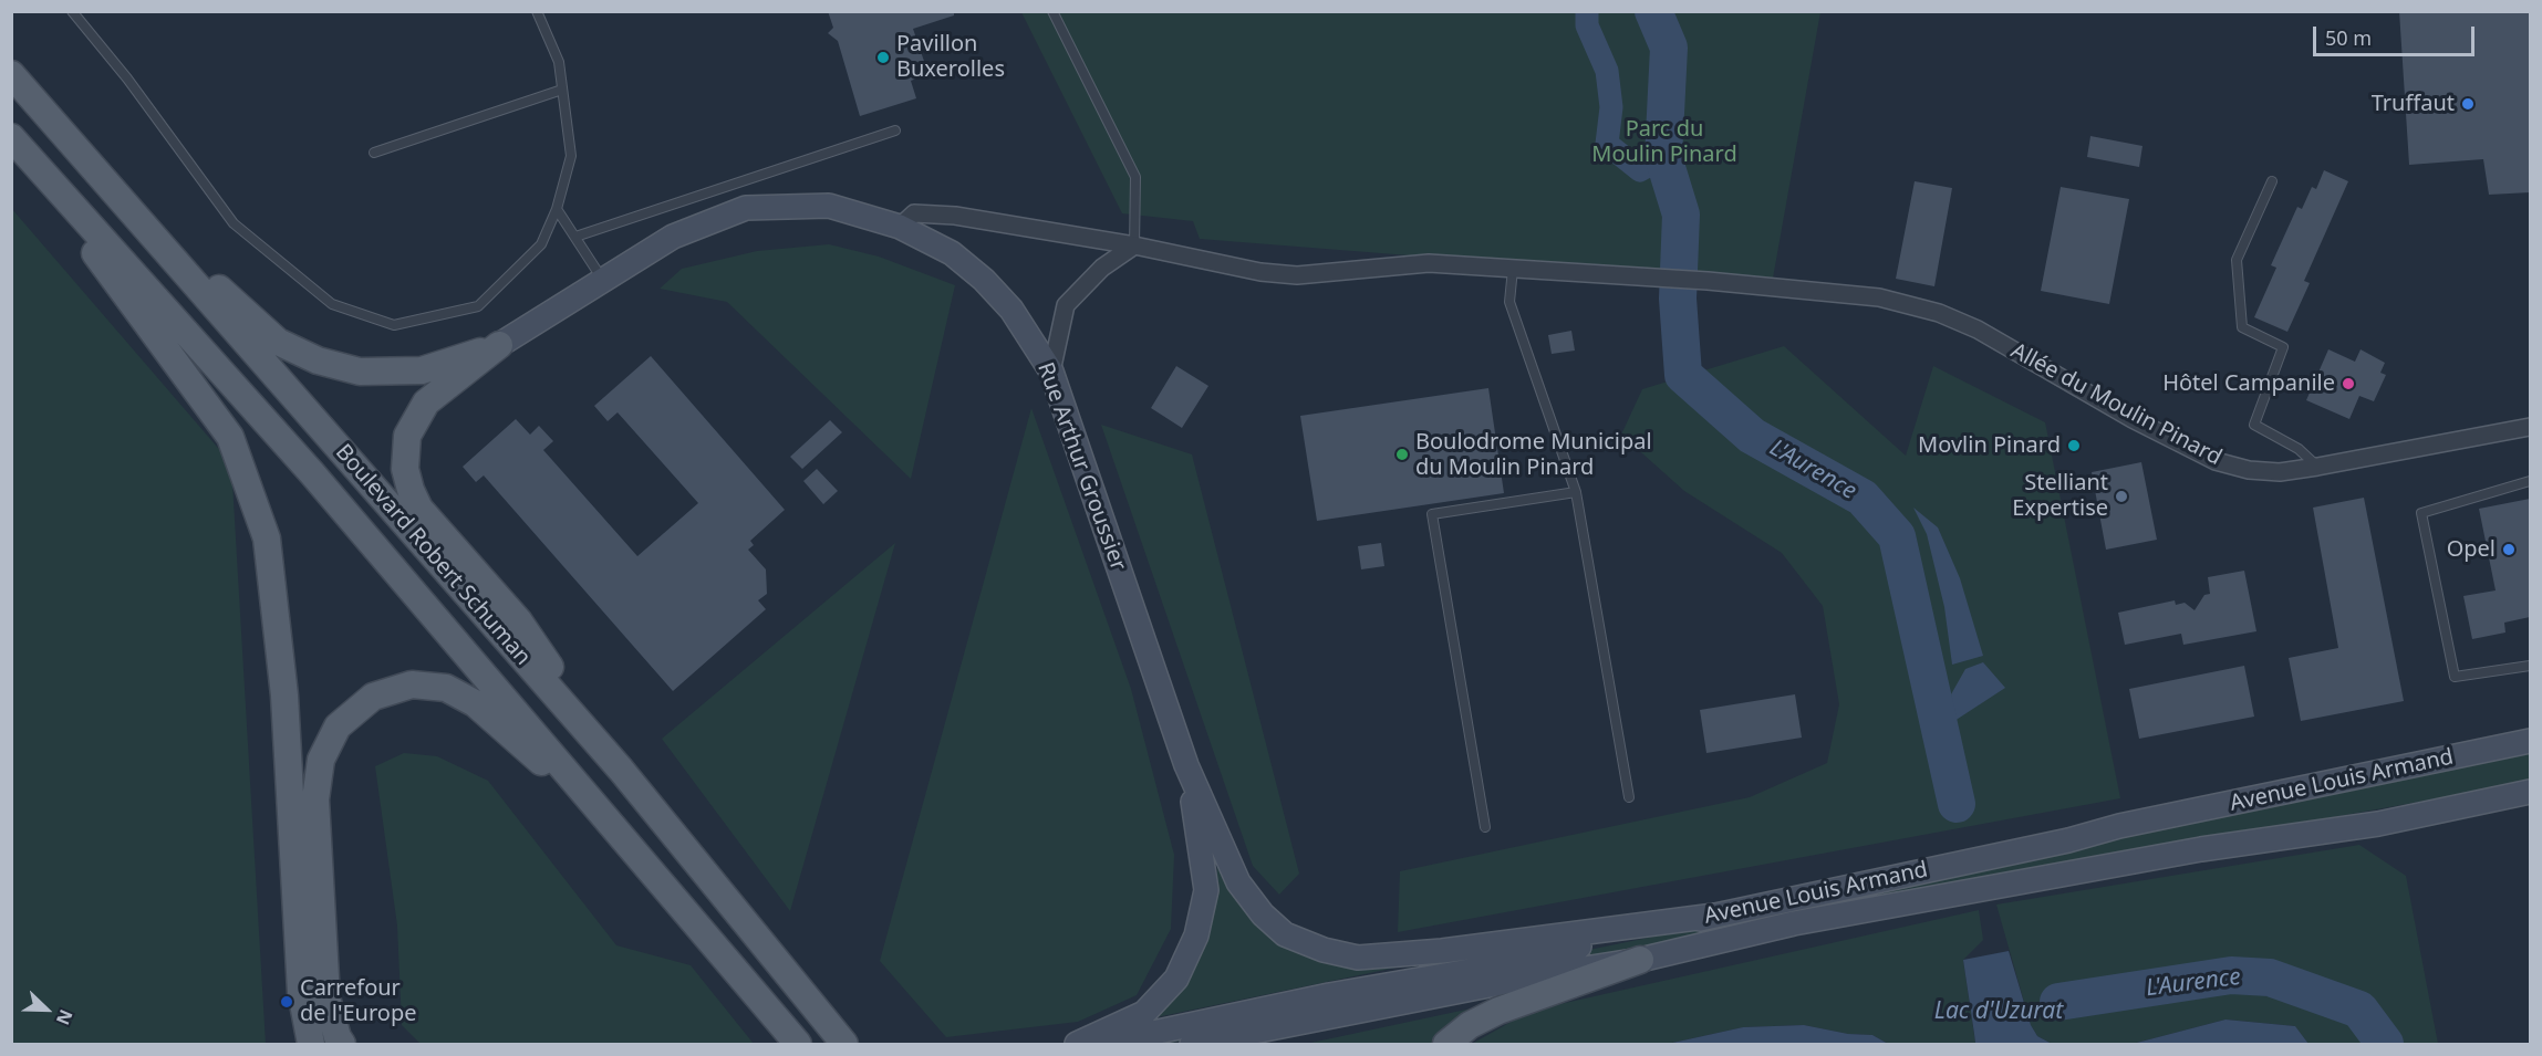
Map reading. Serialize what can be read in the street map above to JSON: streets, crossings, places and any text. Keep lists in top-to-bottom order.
{
  "streets": {
    "main road": ["Rue Arthur Groussier", "Boulevard Robert Schuman", "Avenue Louis Armand"],
    "street": ["Allée du Moulin Pinard"]
  },
  "crossings": [
    ["Allée du Moulin Pinard", "Rue Arthur Groussier"]
  ],
  "water": ["L'Aurence", "Lac d'Uzurat"],
  "parks": ["Parc du Moulin Pinard"],
  "places": [
    "Pavillon Buxerolles",
    "Truffaut",
    "Hôtel Campanile",
    "Movlin Pinard",
    "Boulodrome Municipal du Moulin Pinard",
    "Stelliant Expertise",
    "Opel",
    "Carrefour de l'Europe"
  ],
  "scale_bar": "50 m",
  "north": "bottom right"
}
